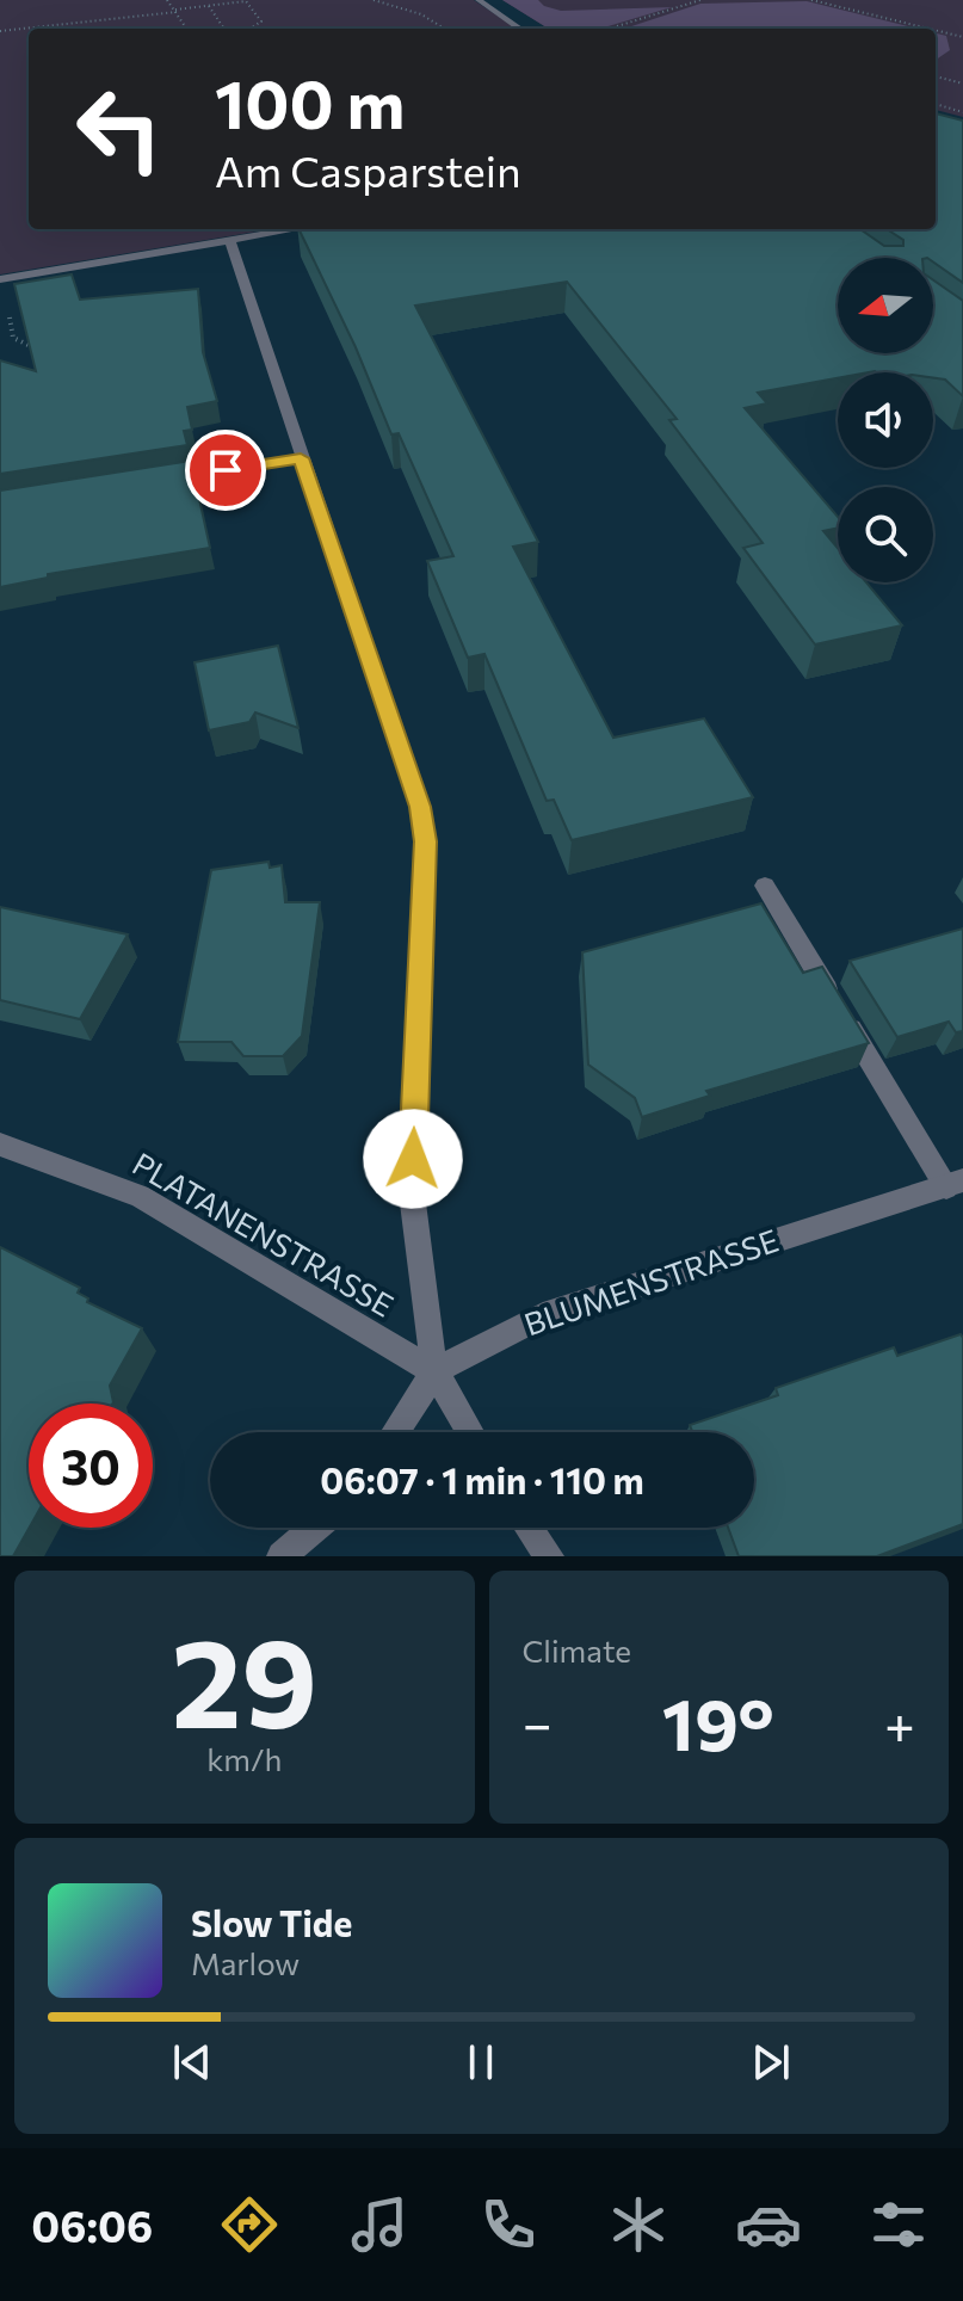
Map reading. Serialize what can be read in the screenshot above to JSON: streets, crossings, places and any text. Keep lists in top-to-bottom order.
{
  "streets": {
    "street": ["PLATANENSTRASSE", "BLUMENSTRASSE"]
  },
  "crossings": [
    ["PLATANENSTRASSE", "BLUMENSTRASSE"]
  ],
  "north": "left",
  "page": {
    "turn": ["100 m", "Am Casparstein"],
    "limit": "30",
    "trip": "06:07 · 1 min · 110 m",
    "tile": [
      ["29", "km/h"],
      "Climate"
    ],
    "heat": ["−", "19°", "+"],
    "song": ["Slow Tide", "Marlow"],
    "tabs": "06:06"
  }
}
